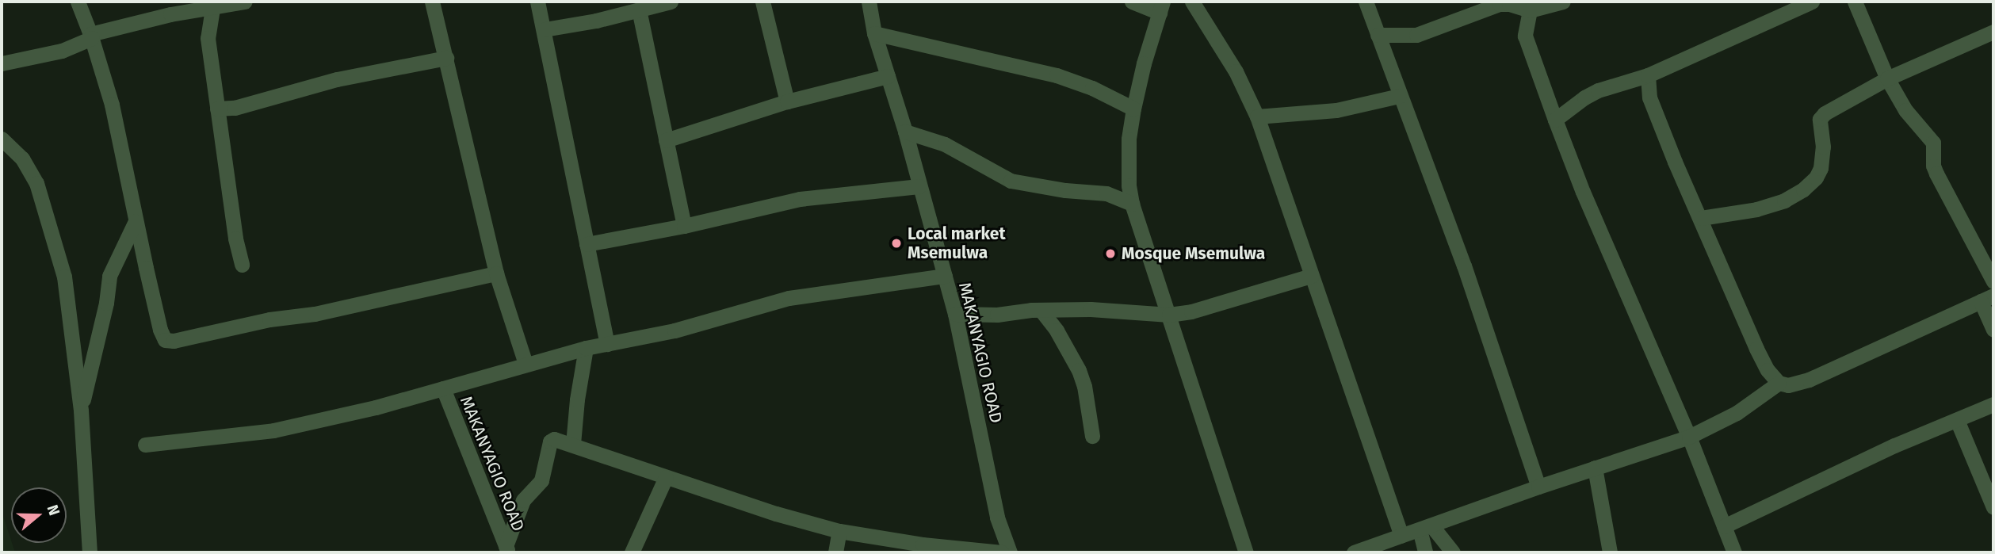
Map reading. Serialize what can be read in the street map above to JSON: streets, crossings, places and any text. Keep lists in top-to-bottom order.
{
  "streets": {
    "street": ["MAKANYAGIO ROAD"]
  },
  "places": ["Local market Msemulwa", "Mosque Msemulwa"],
  "north": "right"
}
